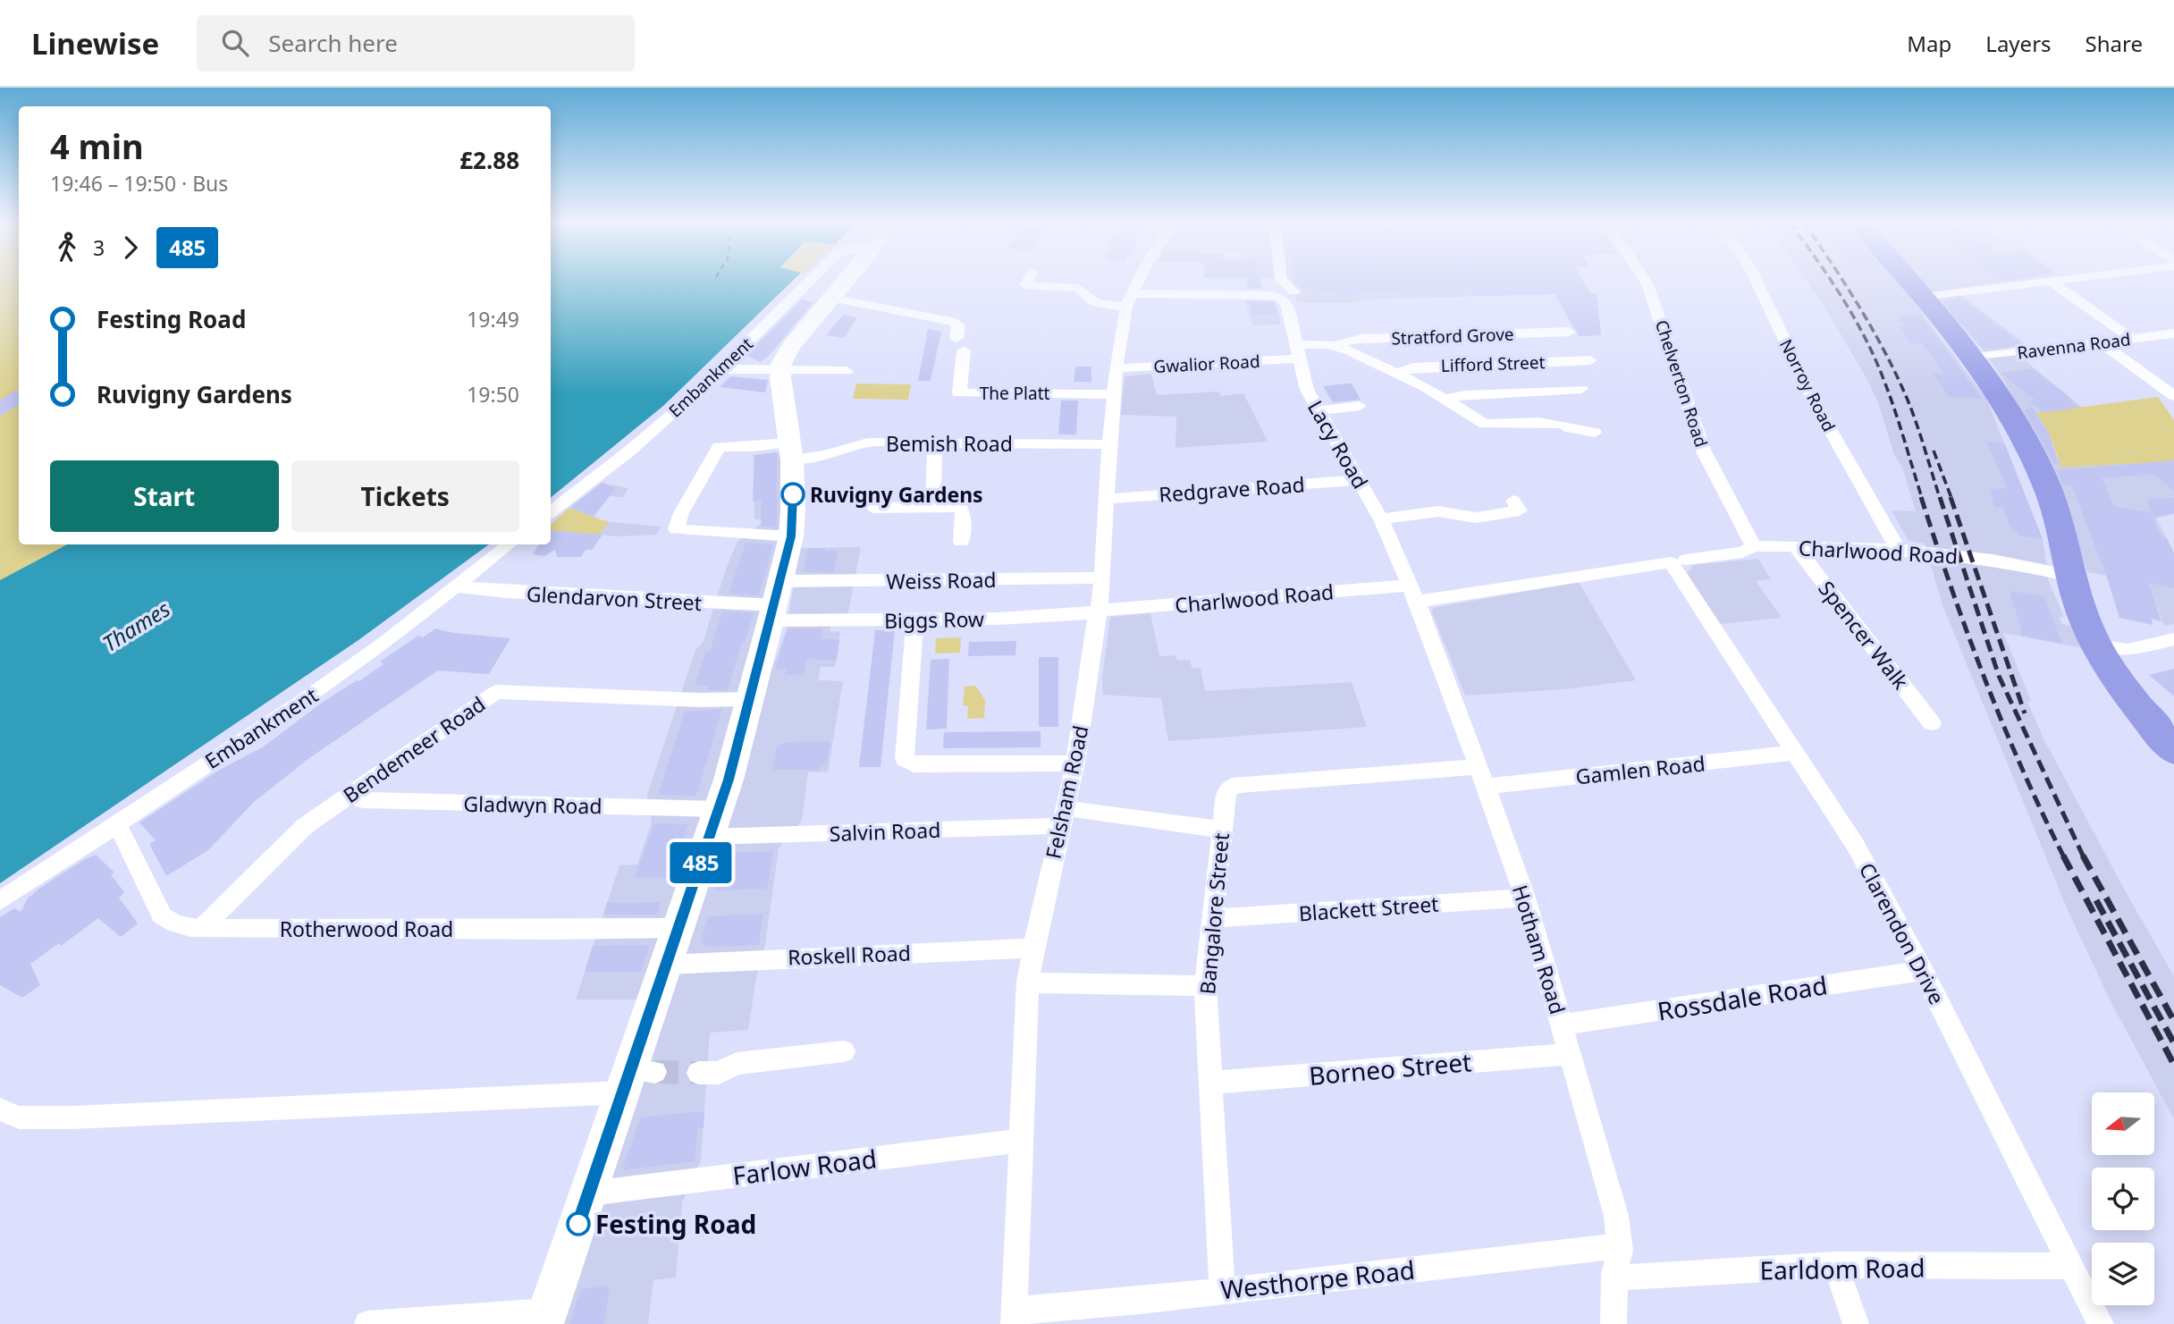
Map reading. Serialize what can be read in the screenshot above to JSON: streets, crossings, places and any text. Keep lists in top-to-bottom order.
{
  "streets": {
    "street": [
      "Stratford Grove",
      "Ravenna Road",
      "Gwalior Road",
      "Lifford Street",
      "Embankment",
      "Chelverton Road",
      "Norroy Road",
      "The Platt",
      "Bemish Road",
      "Lacy Road",
      "Redgrave Road",
      "Charlwood Road",
      "Weiss Road",
      "Glendarvon Street",
      "Biggs Row",
      "Spencer Walk",
      "Bendemeer Road",
      "Gamlen Road",
      "Felsham Road",
      "Gladwyn Road",
      "Salvin Road",
      "Blackett Street",
      "Bangalore Street",
      "Rotherwood Road",
      "Clarendon Drive",
      "Hotham Road",
      "Roskell Road",
      "Rossdale Road",
      "Borneo Street",
      "Farlow Road",
      "Earldom Road",
      "Westhorpe Road"
    ]
  },
  "crossings": [
    ["Stratford Grove", "Gwalior Road"],
    ["Gwalior Road", "Lacy Road"],
    ["Gwalior Road", "Felsham Road"],
    ["Embankment", "Glendarvon Street"],
    ["Embankment", "Rotherwood Road"],
    ["Chelverton Road", "Charlwood Road"],
    ["Norroy Road", "Charlwood Road"],
    ["The Platt", "Felsham Road"],
    ["Bemish Road", "Felsham Road"],
    ["Lacy Road", "Redgrave Road"],
    ["Lacy Road", "Charlwood Road"],
    ["Lacy Road", "Hotham Road"],
    ["Redgrave Road", "Felsham Road"],
    ["Charlwood Road", "Biggs Row"],
    ["Charlwood Road", "Spencer Walk"],
    ["Charlwood Road", "Felsham Road"],
    ["Charlwood Road", "Clarendon Drive"],
    ["Charlwood Road", "Hotham Road"],
    ["Weiss Road", "Glendarvon Street"],
    ["Weiss Road", "Biggs Row"],
    ["Weiss Road", "Felsham Road"],
    ["Glendarvon Street", "Biggs Row"],
    ["Biggs Row", "Felsham Road"],
    ["Bendemeer Road", "Gladwyn Road"],
    ["Bendemeer Road", "Rotherwood Road"],
    ["Gamlen Road", "Bangalore Street"],
    ["Gamlen Road", "Clarendon Drive"],
    ["Gamlen Road", "Hotham Road"],
    ["Felsham Road", "Salvin Road"],
    ["Felsham Road", "Roskell Road"],
    ["Felsham Road", "Farlow Road"],
    ["Felsham Road", "Westhorpe Road"],
    ["Gladwyn Road", "Salvin Road"],
    ["Salvin Road", "Bangalore Street"],
    ["Blackett Street", "Bangalore Street"],
    ["Blackett Street", "Hotham Road"],
    ["Bangalore Street", "Hotham Road"],
    ["Bangalore Street", "Borneo Street"],
    ["Bangalore Street", "Westhorpe Road"],
    ["Clarendon Drive", "Rossdale Road"],
    ["Clarendon Drive", "Earldom Road"],
    ["Hotham Road", "Rossdale Road"],
    ["Hotham Road", "Borneo Street"],
    ["Hotham Road", "Earldom Road"],
    ["Hotham Road", "Westhorpe Road"],
    ["Earldom Road", "Westhorpe Road"]
  ],
  "water": ["Thames"],
  "places": ["Ruvigny Gardens", "Festing Road"],
  "lines": ["bus line 485"],
  "north": "left",
  "page": {
    "header": "Linewise",
    "search": "Search here",
    "nav": ["Map", "Layers", "Share"],
    "on_map": "485",
    "heading": ["4 min", "19:46 – 19:50 · Bus", "£2.88"],
    "legs": ["3", "485"],
    "list": [
      {
        "name": "Festing Road",
        "value": "19:49"
      },
      {
        "name": "Ruvigny Gardens",
        "value": "19:50"
      }
    ],
    "buttons": ["Start", "Tickets"]
  }
}
